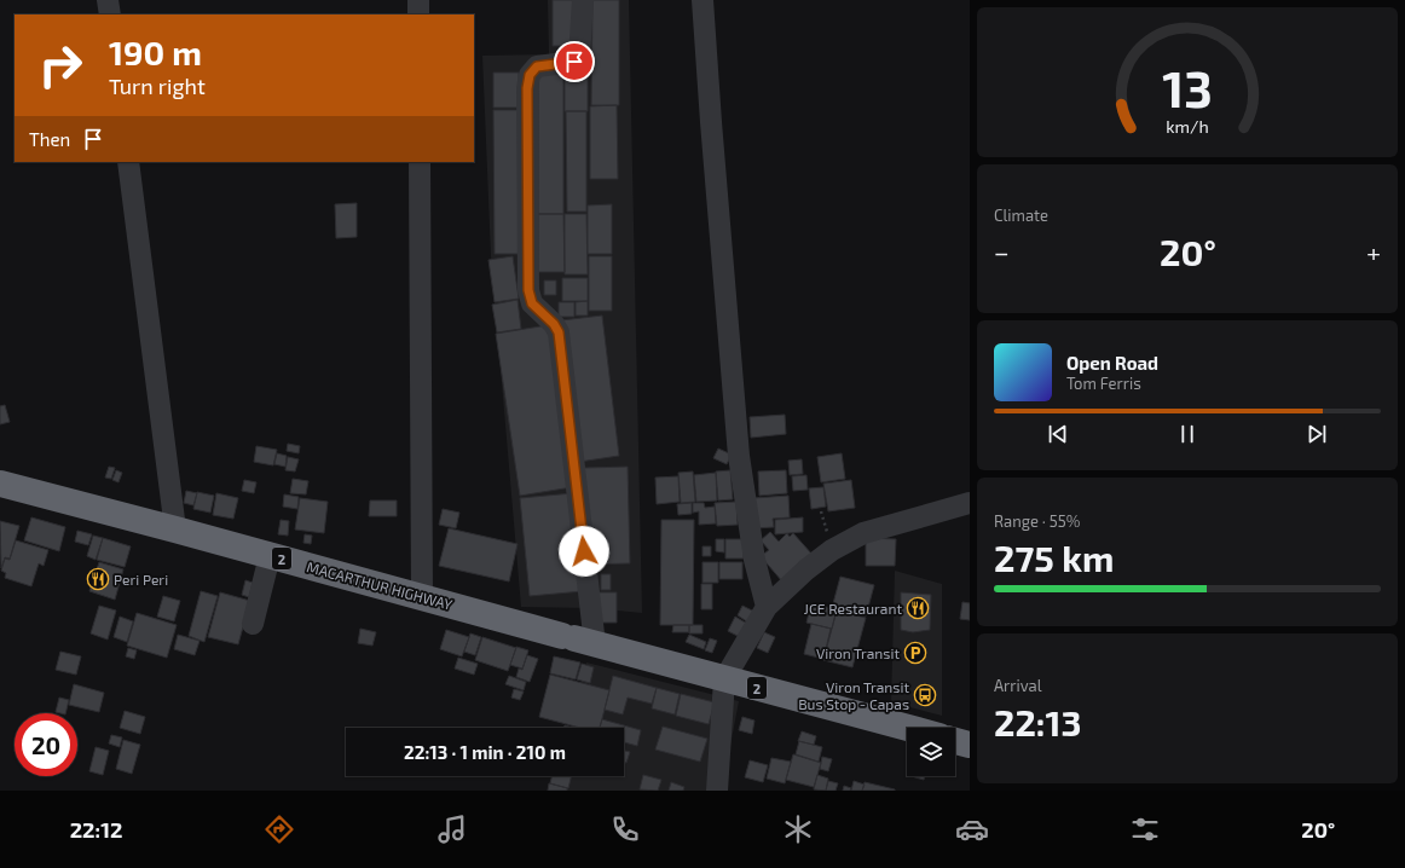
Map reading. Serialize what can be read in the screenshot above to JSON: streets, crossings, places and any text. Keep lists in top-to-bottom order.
{
  "streets": {
    "highway": ["2", "MACARTHUR HIGHWAY"]
  },
  "places": {
    "restaurant": ["Peri Peri", "JCE Restaurant"],
    "parking": ["Viron Transit"],
    "bus stop": ["Viron Transit Bus Stop - Capas"]
  },
  "page": {
    "turn": ["190 m", "Turn right"],
    "then": "Then",
    "tile": [
      "Climate",
      ["Range · 55%", "275 km"],
      ["Arrival", "22:13"]
    ],
    "heat": ["−", "20°", "+"],
    "song": ["Open Road", "Tom Ferris"],
    "limit": "20",
    "trip": "22:13 · 1 min · 210 m",
    "tabs": ["22:12", "20°"],
    "gauge": ["13", "km/h"]
  }
}
